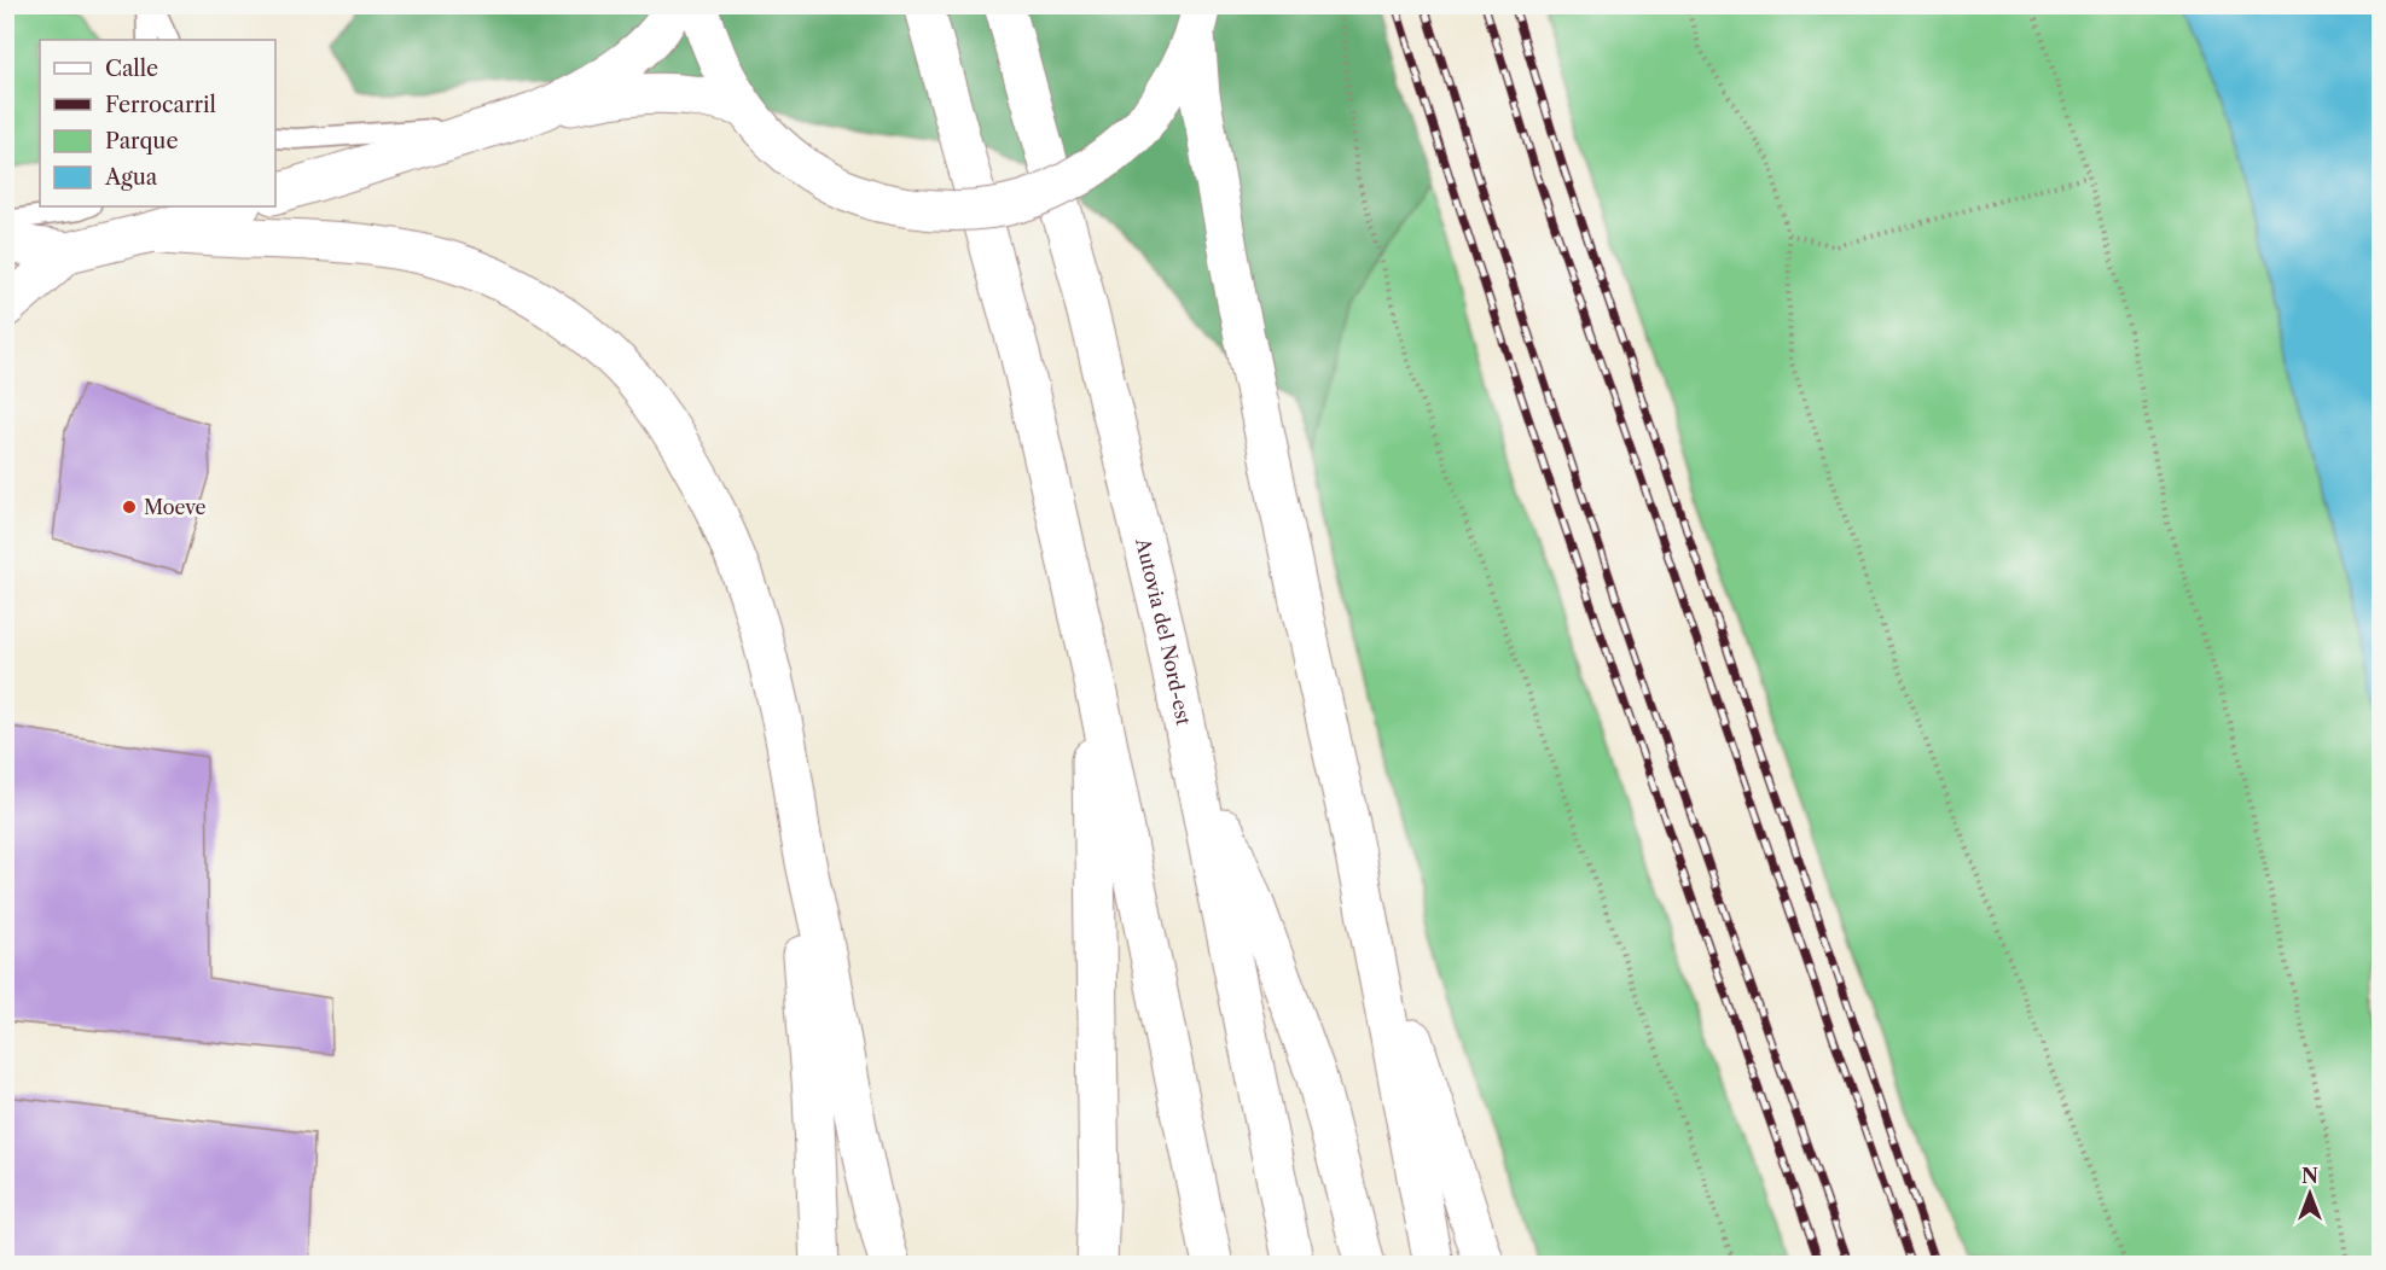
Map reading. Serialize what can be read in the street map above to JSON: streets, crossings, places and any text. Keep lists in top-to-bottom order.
{
  "streets": {
    "main road": ["Autovia del Nord-est"]
  },
  "places": ["Moeve"],
  "legend": [
    "Calle",
    "Ferrocarril",
    "Parque",
    "Agua"
  ],
  "north": "top"
}
